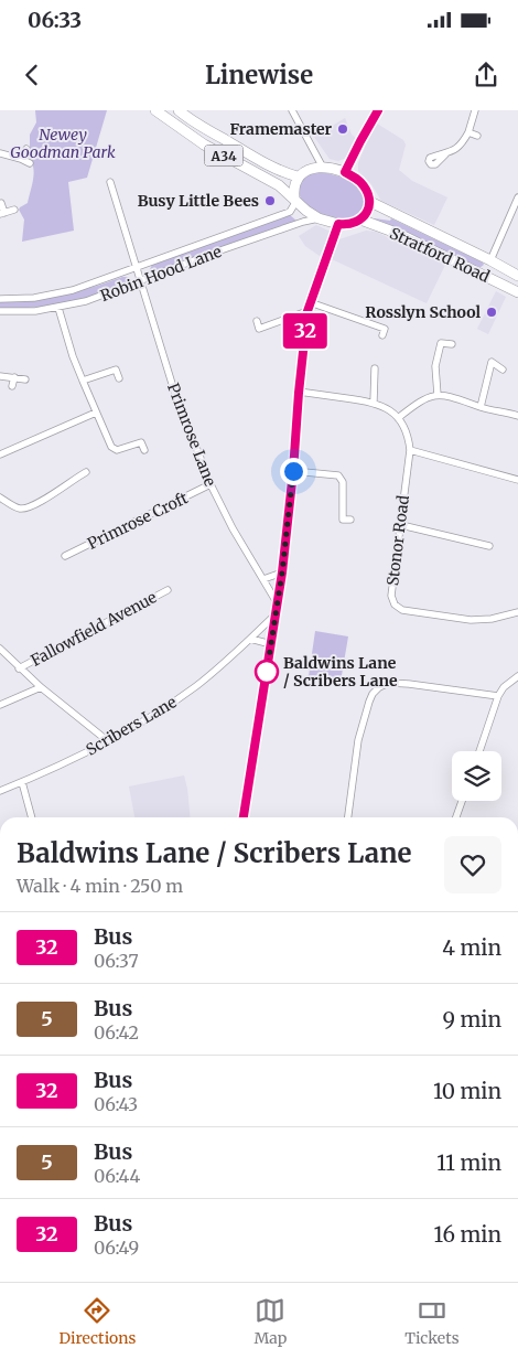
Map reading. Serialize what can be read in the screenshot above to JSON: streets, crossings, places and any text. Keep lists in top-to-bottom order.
{
  "streets": {
    "highway": ["A34", "Stratford Road"],
    "street": [
      "Robin Hood Lane",
      "Primrose Lane",
      "Primrose Croft",
      "Stonor Road",
      "Fallowfield Avenue",
      "Scribers Lane"
    ]
  },
  "crossings": [
    ["A34", "Stratford Road"],
    ["A34", "Robin Hood Lane"],
    ["Stratford Road", "Robin Hood Lane"],
    ["Robin Hood Lane", "Primrose Lane"],
    ["Primrose Lane", "Primrose Croft"]
  ],
  "parks": ["Newey Goodman Park"],
  "places": [
    "Framemaster",
    "Busy Little Bees",
    "Rosslyn School",
    "Baldwins Lane / Scribers Lane"
  ],
  "lines": ["bus line 32"],
  "page": {
    "status": "06:33",
    "header": "Linewise",
    "on_map": "32",
    "heading": ["Baldwins Lane / Scribers Lane", "Walk · 4 min · 250 m"],
    "list": [
      {
        "mark": "32",
        "name": "Bus",
        "note": "06:37",
        "value": "4 min"
      },
      {
        "mark": "5",
        "name": "Bus",
        "note": "06:42",
        "value": "9 min"
      },
      {
        "mark": "32",
        "name": "Bus",
        "note": "06:43",
        "value": "10 min"
      },
      {
        "mark": "5",
        "name": "Bus",
        "note": "06:44",
        "value": "11 min"
      },
      {
        "mark": "32",
        "name": "Bus",
        "note": "06:49",
        "value": "16 min"
      }
    ],
    "tabs": ["Directions", "Map", "Tickets"]
  }
}
